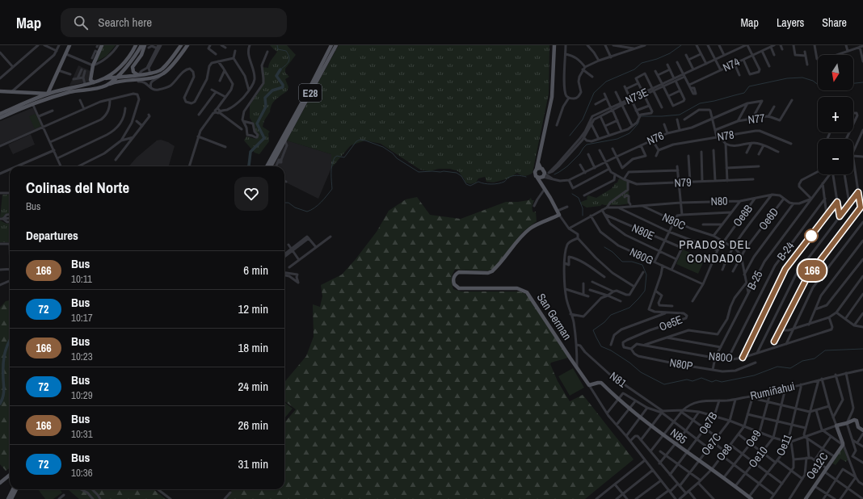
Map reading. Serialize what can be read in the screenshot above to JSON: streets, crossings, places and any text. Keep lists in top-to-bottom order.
{
  "streets": {
    "main road": [
      "E28",
      "San German",
      "N85",
      "Oe12C"
    ],
    "street": [
      "N74",
      "N73E",
      "N77",
      "N78",
      "N76",
      "N79",
      "N80",
      "Oe6B",
      "Oe6D",
      "N80C",
      "N80E",
      "B-24",
      "N80G",
      "B-25",
      "Oe5E",
      "N80O",
      "N80P",
      "N81",
      "Rumiñahui",
      "Oe7B",
      "Oe9",
      "Oe7C",
      "Oe11",
      "Oe8",
      "Oe10"
    ]
  },
  "crossings": [
    ["N73E", "N76"],
    ["N77", "N76"],
    ["N76", "N79"],
    ["N80", "Oe6B"],
    ["N80", "N80C"],
    ["Oe6B", "N80C"],
    ["Oe6B", "N80G"],
    ["Oe6D", "N80C"],
    ["N80C", "N80G"],
    ["B-24", "N80O"],
    ["N80G", "Oe5E"],
    ["B-25", "N80O"],
    ["B-25", "N80P"],
    ["Oe5E", "N80P"],
    ["N81", "Oe7B"],
    ["N81", "Oe7C"],
    ["Rumiñahui", "Oe7B"],
    ["Rumiñahui", "Oe9"],
    ["Rumiñahui", "Oe7C"],
    ["Rumiñahui", "Oe11"],
    ["Rumiñahui", "Oe8"],
    ["Rumiñahui", "Oe10"],
    ["Oe7B", "N85"],
    ["N85", "Oe9"],
    ["N85", "Oe7C"],
    ["N85", "Oe11"],
    ["N85", "Oe8"],
    ["N85", "Oe10"]
  ],
  "districts": ["PRADOS DEL CONDADO"],
  "lines": ["bus line 166"],
  "north": "bottom",
  "page": {
    "header": "Map",
    "search": "Search here",
    "nav": ["Map", "Layers", "Share"],
    "on_map": "166",
    "map_buttons": ["+", "−"],
    "heading": [
      ["Colinas del Norte", "Bus"],
      "Departures"
    ],
    "list": [
      {
        "mark": "166",
        "name": "Bus",
        "note": "10:11",
        "value": "6 min"
      },
      {
        "mark": "72",
        "name": "Bus",
        "note": "10:17",
        "value": "12 min"
      },
      {
        "mark": "166",
        "name": "Bus",
        "note": "10:23",
        "value": "18 min"
      },
      {
        "mark": "72",
        "name": "Bus",
        "note": "10:29",
        "value": "24 min"
      },
      {
        "mark": "166",
        "name": "Bus",
        "note": "10:31",
        "value": "26 min"
      },
      {
        "mark": "72",
        "name": "Bus",
        "note": "10:36",
        "value": "31 min"
      }
    ]
  }
}
